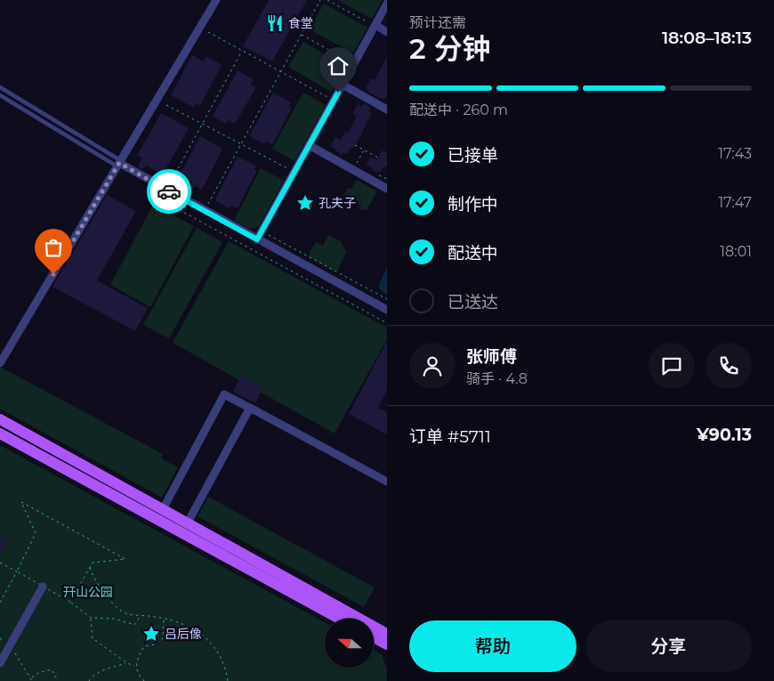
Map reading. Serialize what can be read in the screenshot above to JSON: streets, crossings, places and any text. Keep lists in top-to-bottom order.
{
  "parks": ["幵山公园"],
  "places": {
    "restaurant": ["食堂"],
    "place": ["孔夫子", "吕后像"]
  },
  "north": "left",
  "page": {
    "heading": ["2 分钟", "预计还需", "18:08–18:13"],
    "panel": [
      "张师傅",
      "骑手 · 4.8",
      "订单 #5711",
      "¥90.13"
    ],
    "bar": "配送中 · 260 m",
    "list": [
      ["已接单", "17:43"],
      ["制作中", "17:47"],
      ["配送中", "18:01"],
      "已送达"
    ],
    "buttons": ["帮助", "分享"]
  }
}
